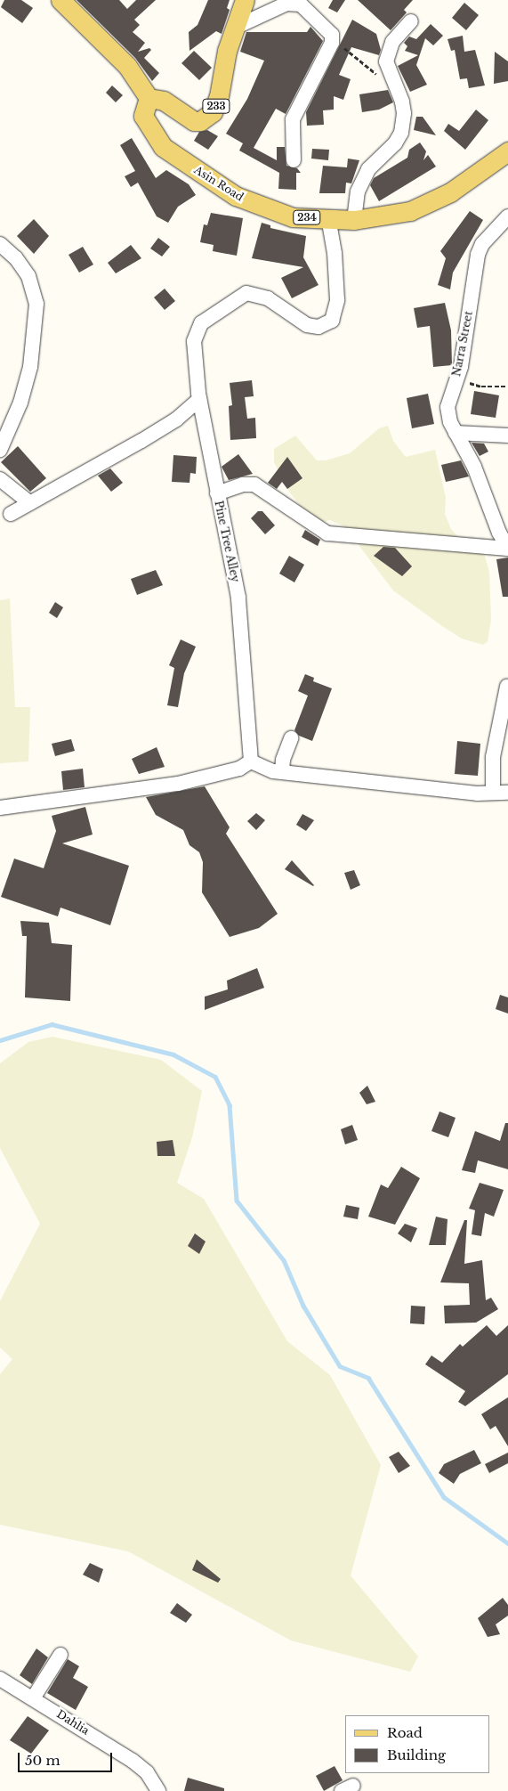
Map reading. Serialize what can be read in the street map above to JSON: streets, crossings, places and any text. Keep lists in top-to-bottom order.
{
  "streets": {
    "main road": ["233", "Asin Road", "234"],
    "street": ["Narra Street", "Pine Tree Alley", "Dahlia"]
  },
  "crossings": [
    ["233", "Asin Road"],
    ["Asin Road", "Pine Tree Alley"]
  ],
  "legend": ["Road", "Building"],
  "scale_bar": "50 m"
}
